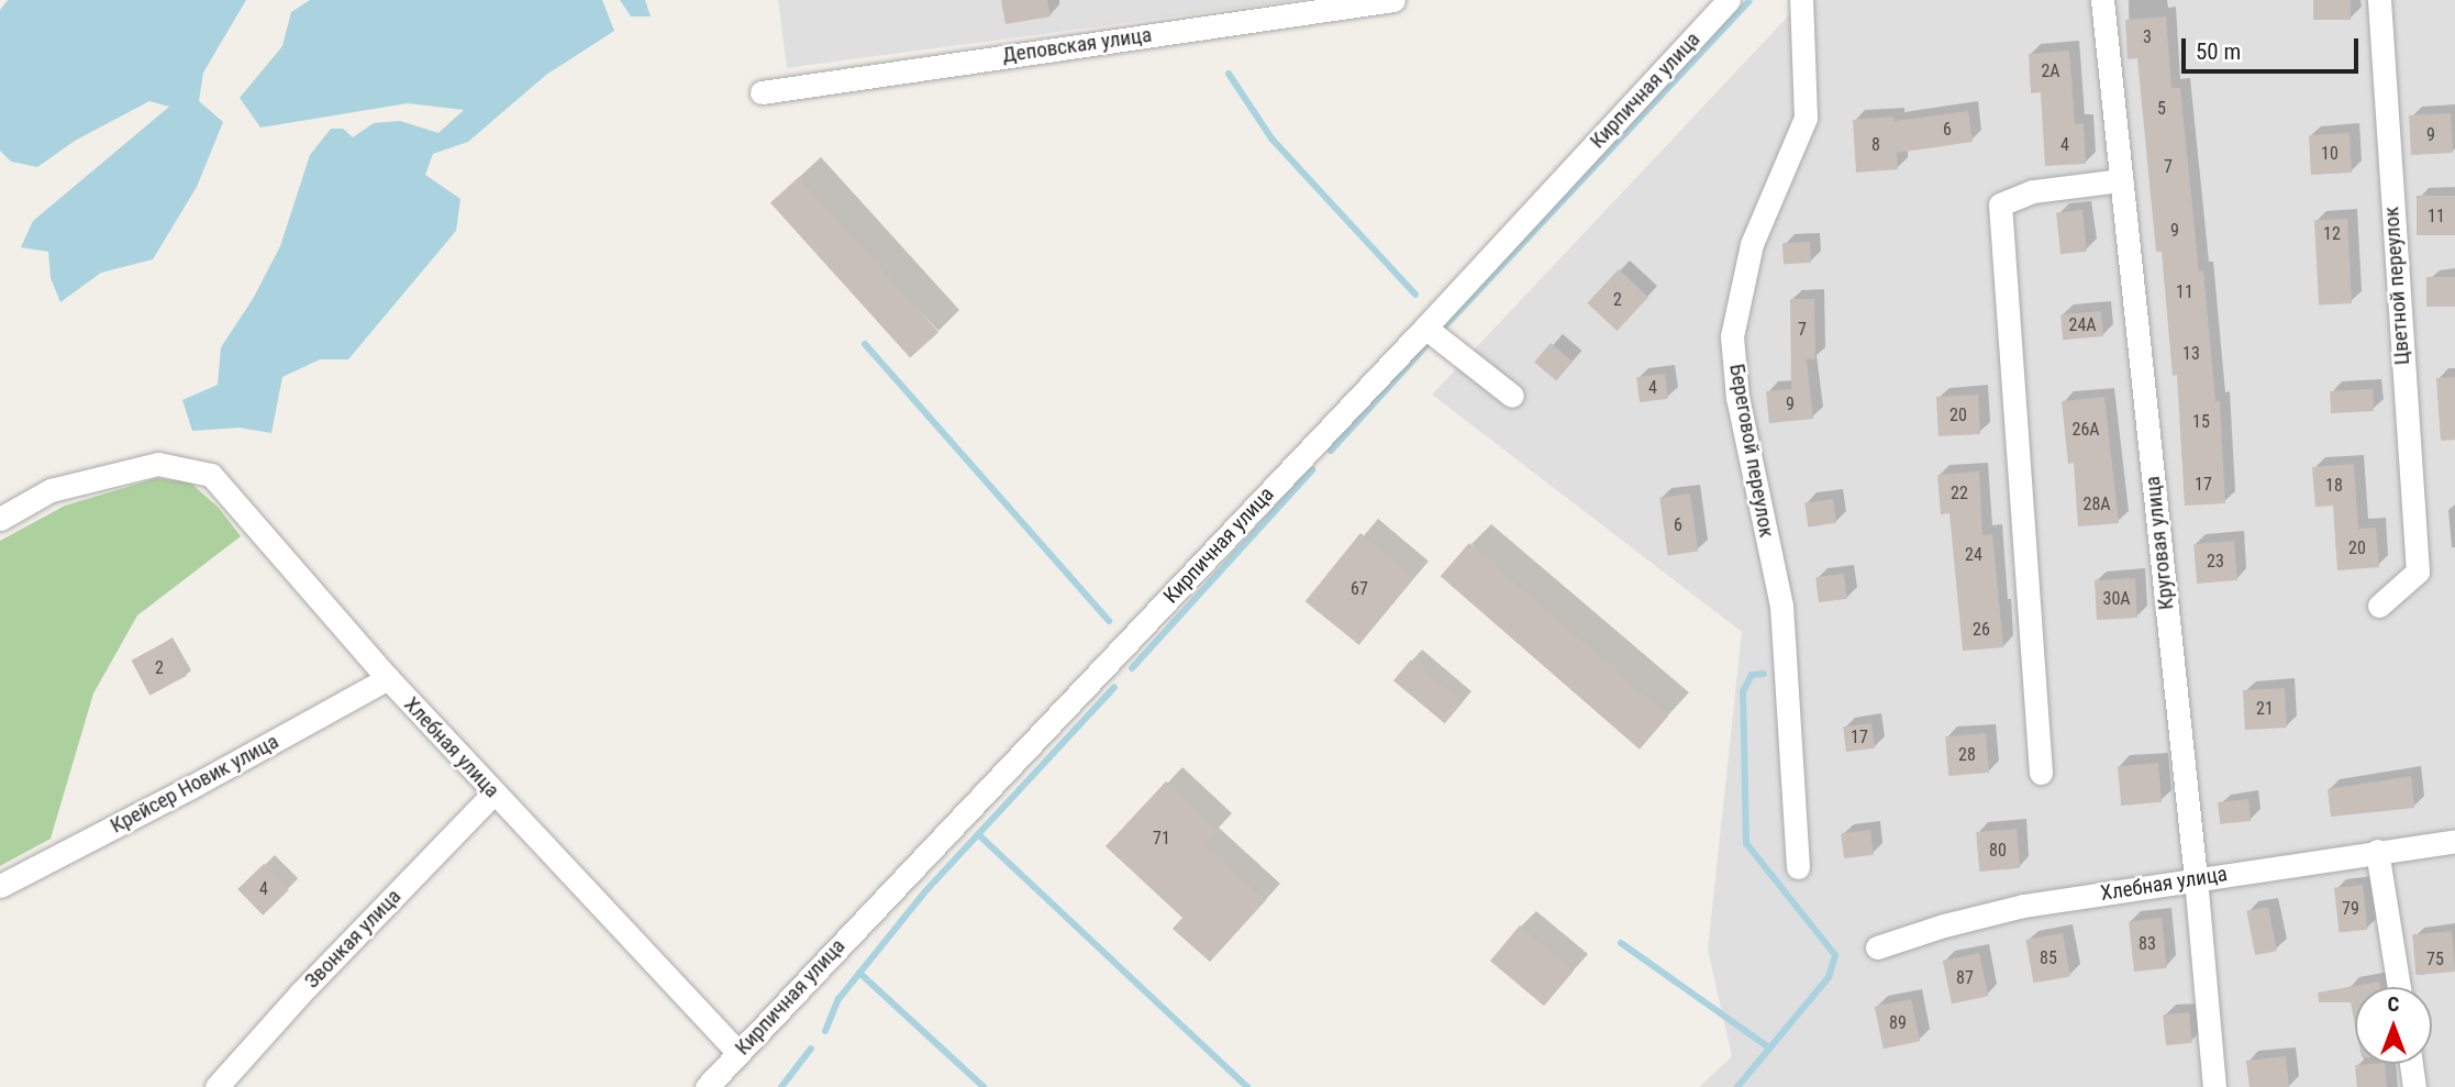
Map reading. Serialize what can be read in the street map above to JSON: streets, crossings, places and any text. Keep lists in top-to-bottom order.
{
  "streets": {
    "street": [
      "Деповская улица",
      "Кирпичная улица",
      "Цветной переулок",
      "Береговой переулок",
      "Круговая улица",
      "Хлебная улица",
      "Крейсер Новик улица",
      "Звонкая улица"
    ]
  },
  "crossings": [
    ["Кирпичная улица", "Хлебная улица"],
    ["Круговая улица", "Хлебная улица"],
    ["Хлебная улица", "Крейсер Новик улица"],
    ["Хлебная улица", "Звонкая улица"]
  ],
  "house_numbers": [
    "3",
    "2А",
    "5",
    "6",
    "9",
    "8",
    "4",
    "10",
    "7",
    "11",
    "9",
    "12",
    "11",
    "2",
    "24А",
    "7",
    "13",
    "4",
    "9",
    "20",
    "15",
    "26А",
    "17",
    "18",
    "22",
    "28А",
    "6",
    "20",
    "24",
    "23",
    "67",
    "30А",
    "26",
    "2",
    "21",
    "17",
    "28",
    "71",
    "80",
    "4",
    "79",
    "83",
    "85",
    "75",
    "87",
    "89"
  ],
  "scale_bar": "50 m",
  "north": "top"
}
